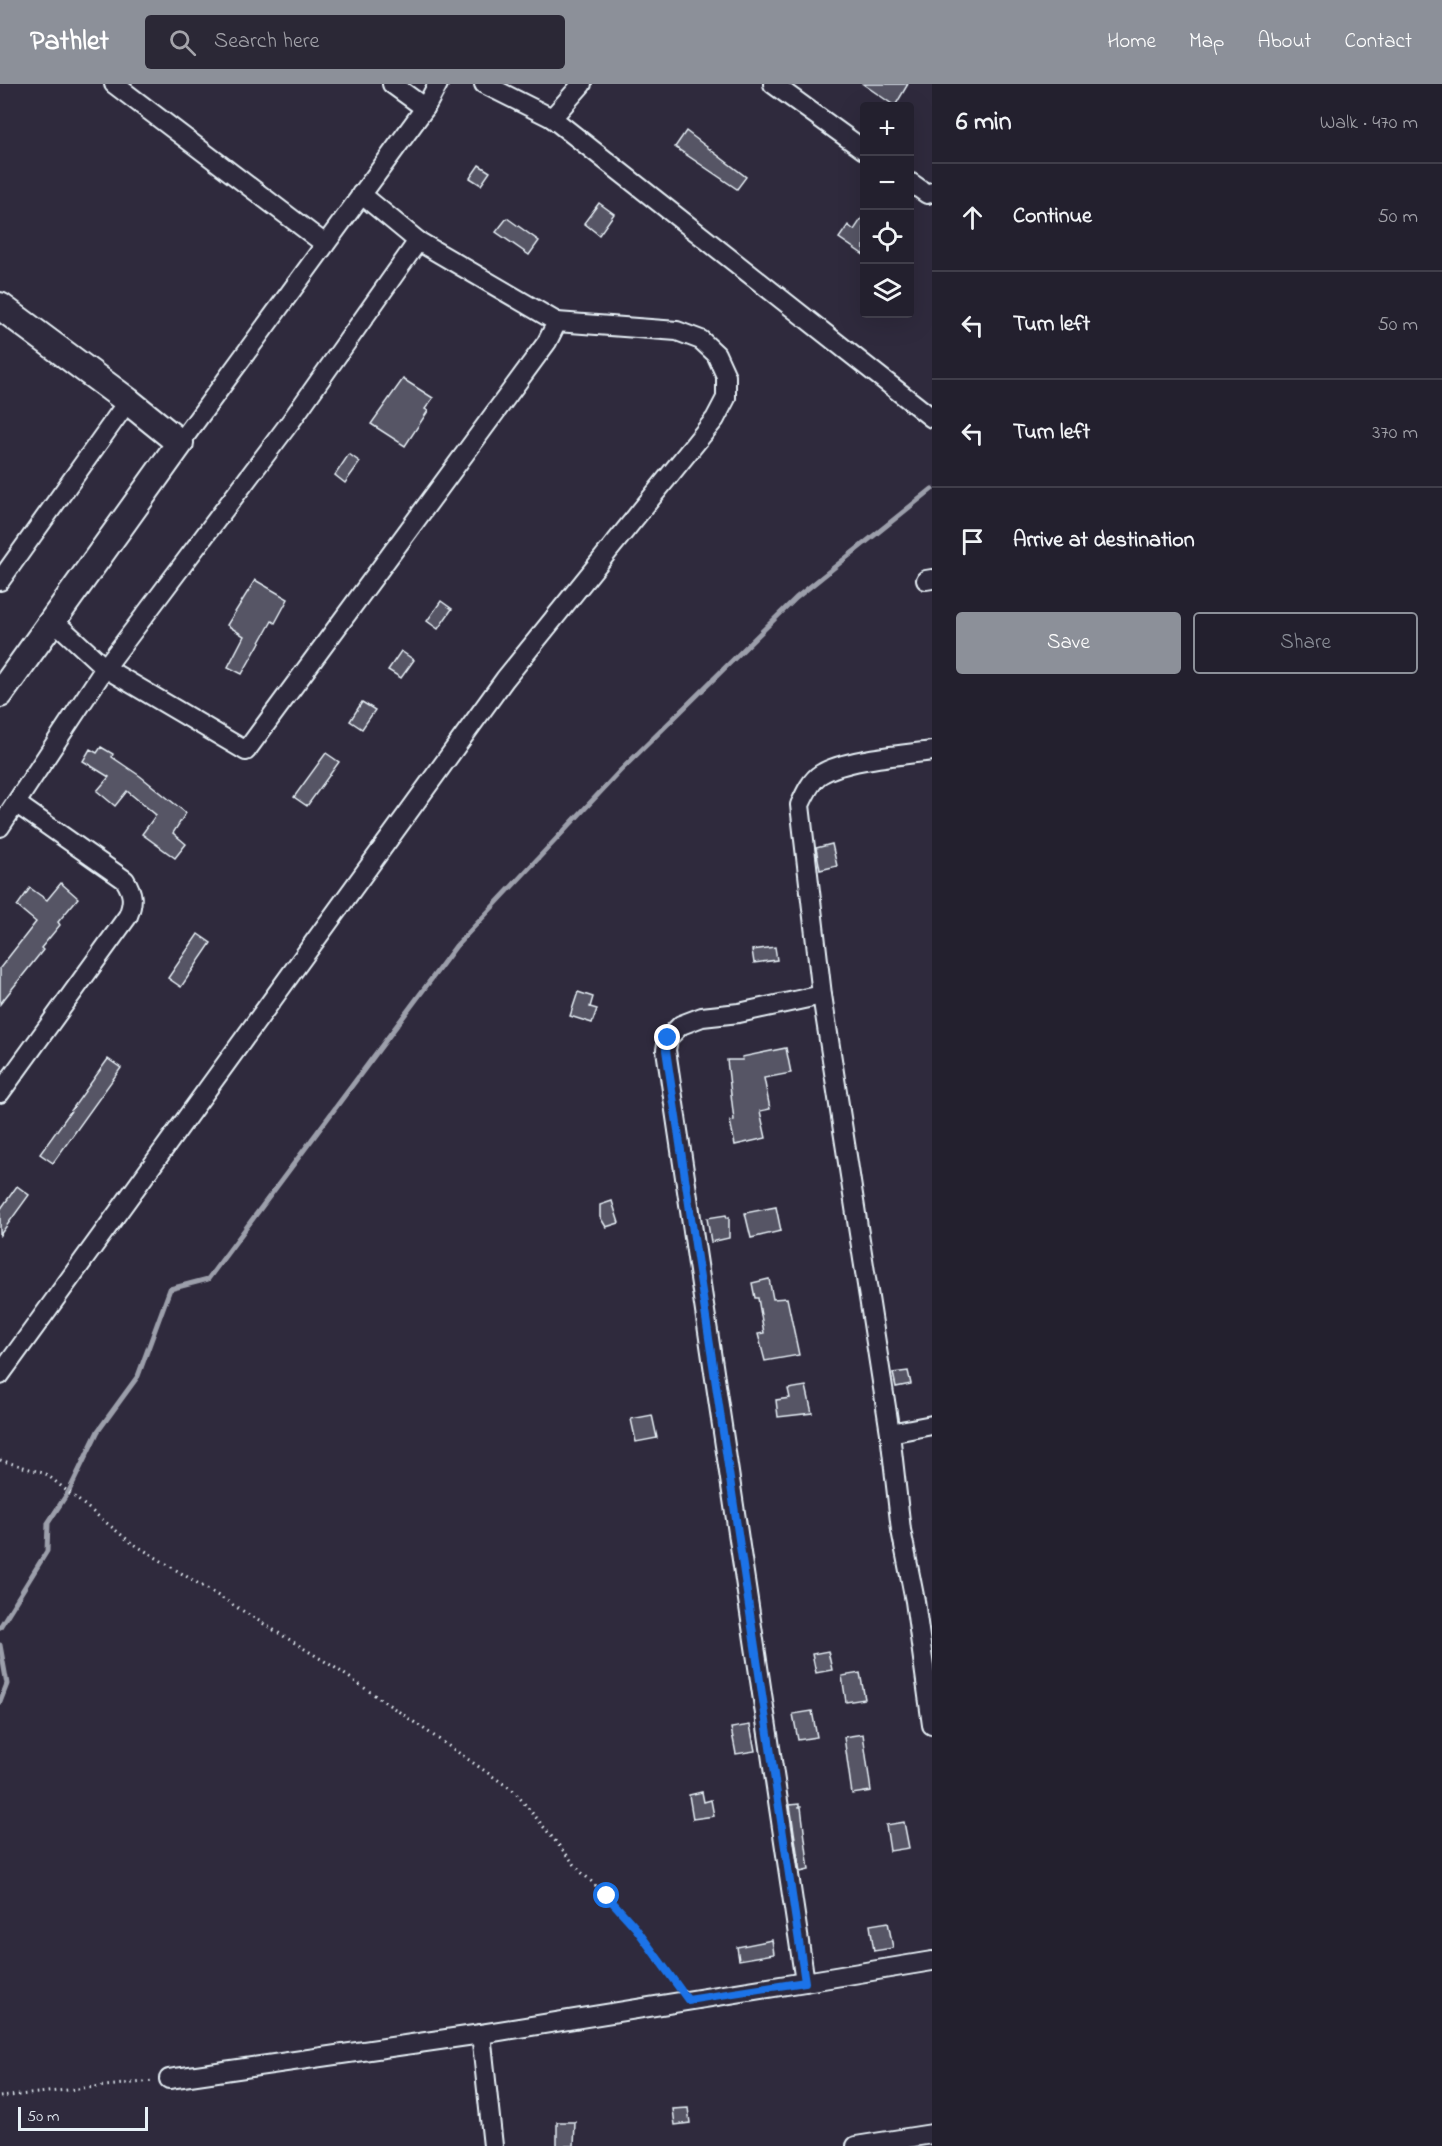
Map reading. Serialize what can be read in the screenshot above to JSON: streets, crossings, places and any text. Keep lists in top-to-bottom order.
{
  "scale_bar": "50 m",
  "page": {
    "header": "Pathlet",
    "search": "Search here",
    "nav": [
      "Home",
      "Map",
      "About",
      "Contact"
    ],
    "heading": ["6 min", "Walk · 470 m"],
    "map_buttons": ["+", "−"],
    "list": [
      ["Continue", "50 m"],
      ["Turn left", "50 m"],
      ["Turn left", "370 m"],
      "Arrive at destination"
    ],
    "buttons": ["Save", "Share"],
    "scale": "50 m"
  }
}
